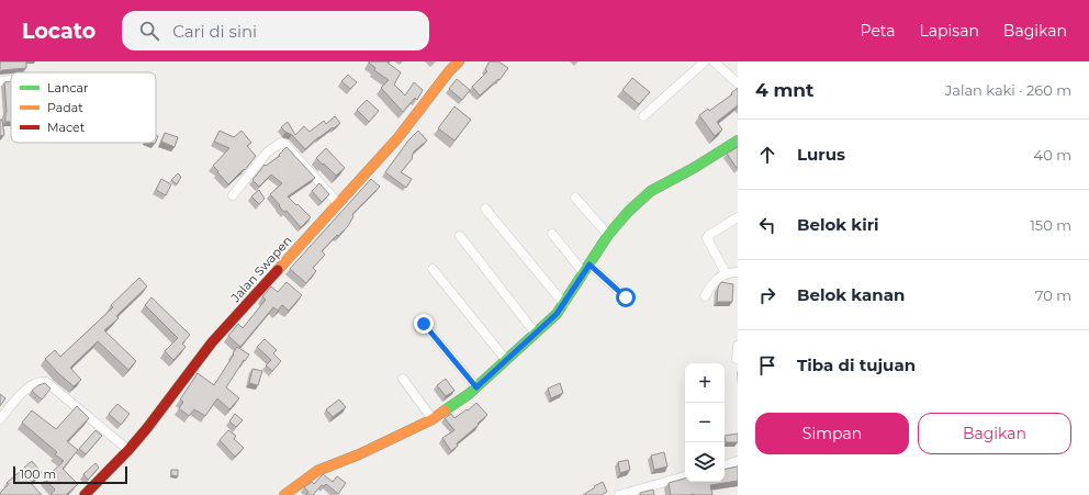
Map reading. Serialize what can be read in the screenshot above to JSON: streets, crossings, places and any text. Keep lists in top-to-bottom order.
{
  "streets": {
    "street": ["Jalan Swapen"]
  },
  "legend": ["Lancar", "Padat", "Macet"],
  "scale_bar": "100 m",
  "page": {
    "header": "Locato",
    "search": "Cari di sini",
    "nav": ["Peta", "Lapisan", "Bagikan"],
    "heading": ["4 mnt", "Jalan kaki · 260 m"],
    "list": [
      ["Lurus", "40 m"],
      ["Belok kiri", "150 m"],
      ["Belok kanan", "70 m"],
      "Tiba di tujuan"
    ],
    "map_buttons": ["+", "−"],
    "buttons": ["Simpan", "Bagikan"],
    "scale": "100 m"
  }
}
